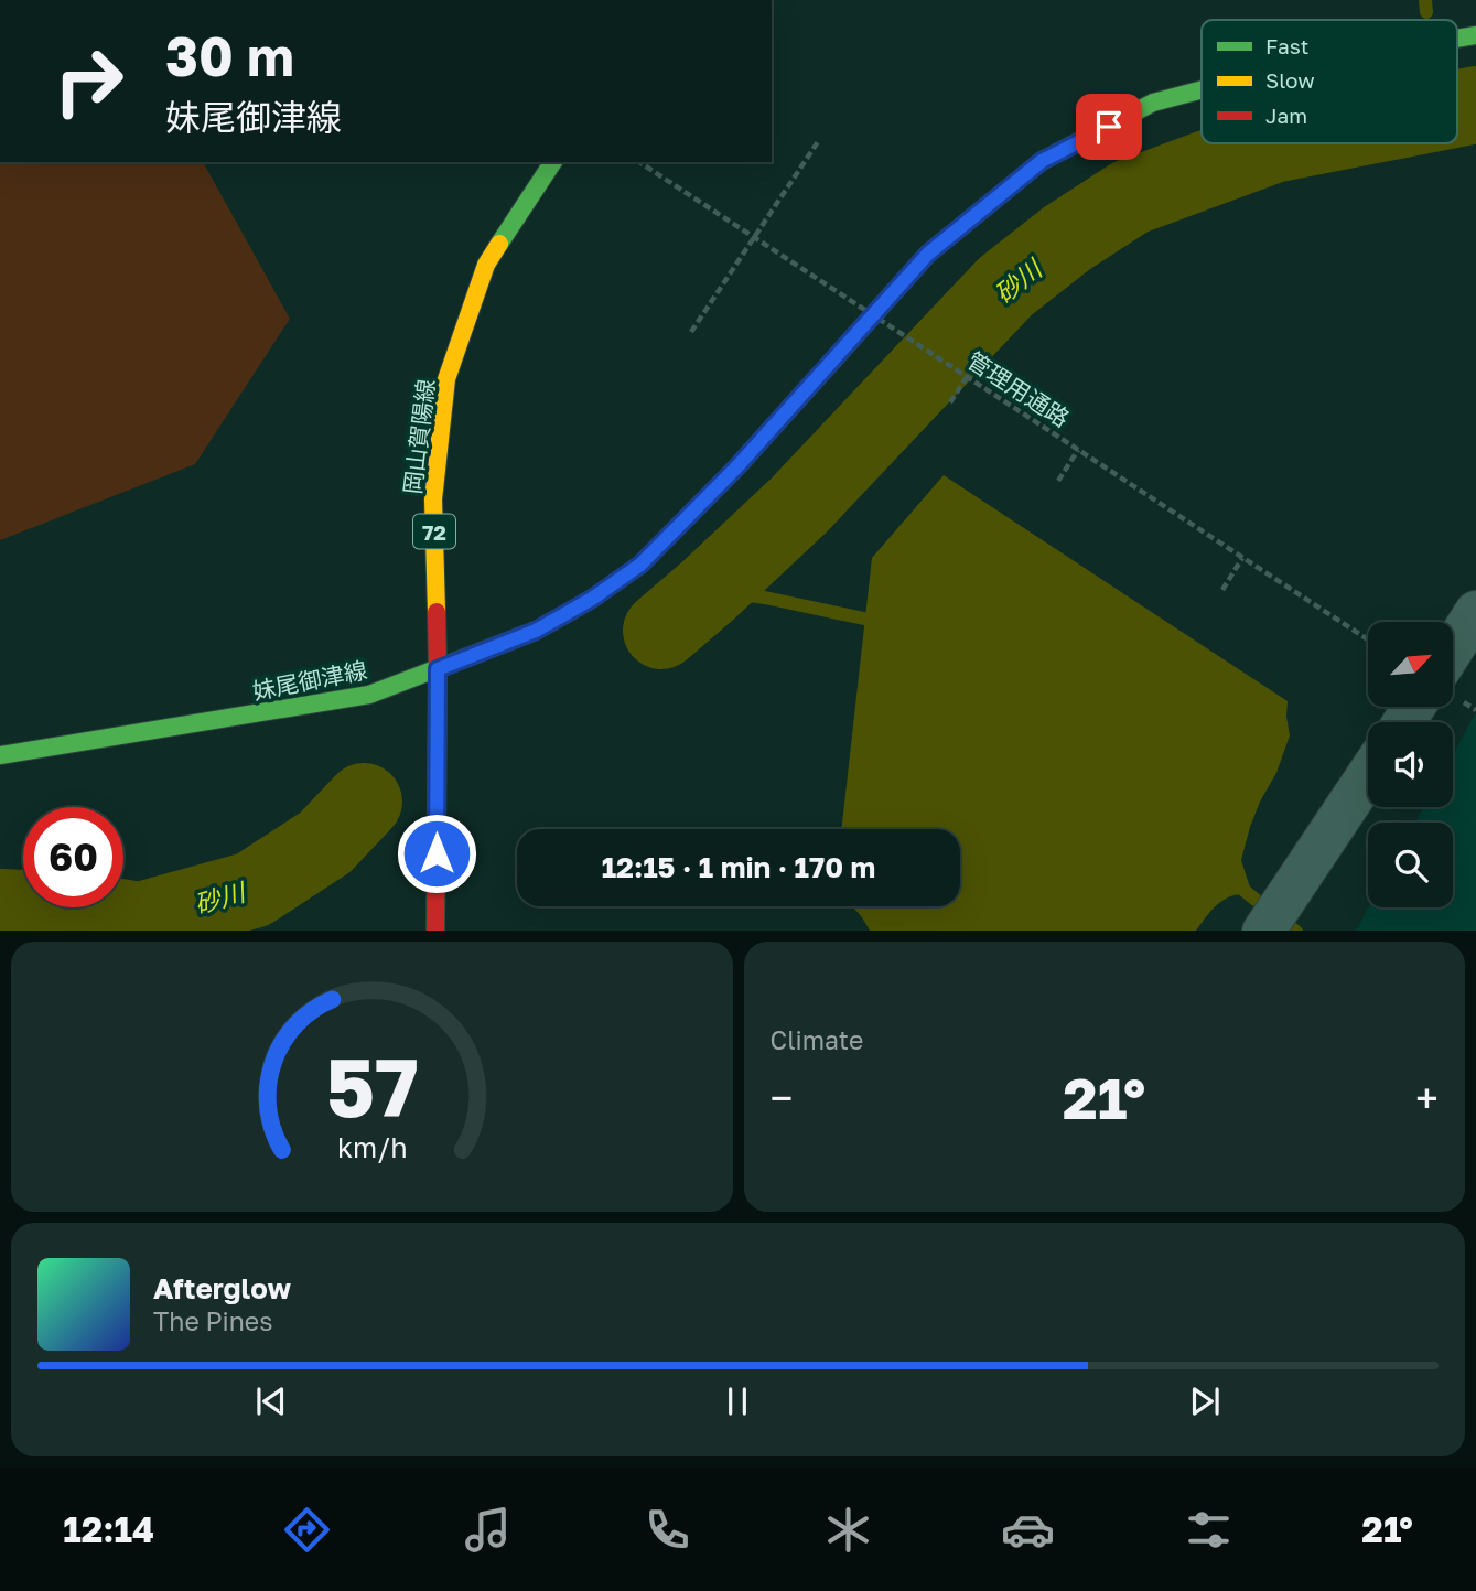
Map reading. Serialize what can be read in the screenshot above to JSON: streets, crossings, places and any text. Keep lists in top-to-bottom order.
{
  "streets": {
    "main road": ["岡山賀陽線", "72", "妹尾御津線"],
    "path": ["管理用通路"]
  },
  "crossings": [
    ["岡山賀陽線", "妹尾御津線"]
  ],
  "water": ["砂川"],
  "legend": ["Fast", "Slow", "Jam"],
  "north": "top right",
  "page": {
    "turn": ["30 m", "妹尾御津線"],
    "limit": "60",
    "trip": "12:15 · 1 min · 170 m",
    "tile": "Climate",
    "heat": ["−", "21°", "+"],
    "song": ["Afterglow", "The Pines"],
    "tabs": ["12:14", "21°"],
    "gauge": ["57", "km/h"]
  }
}
